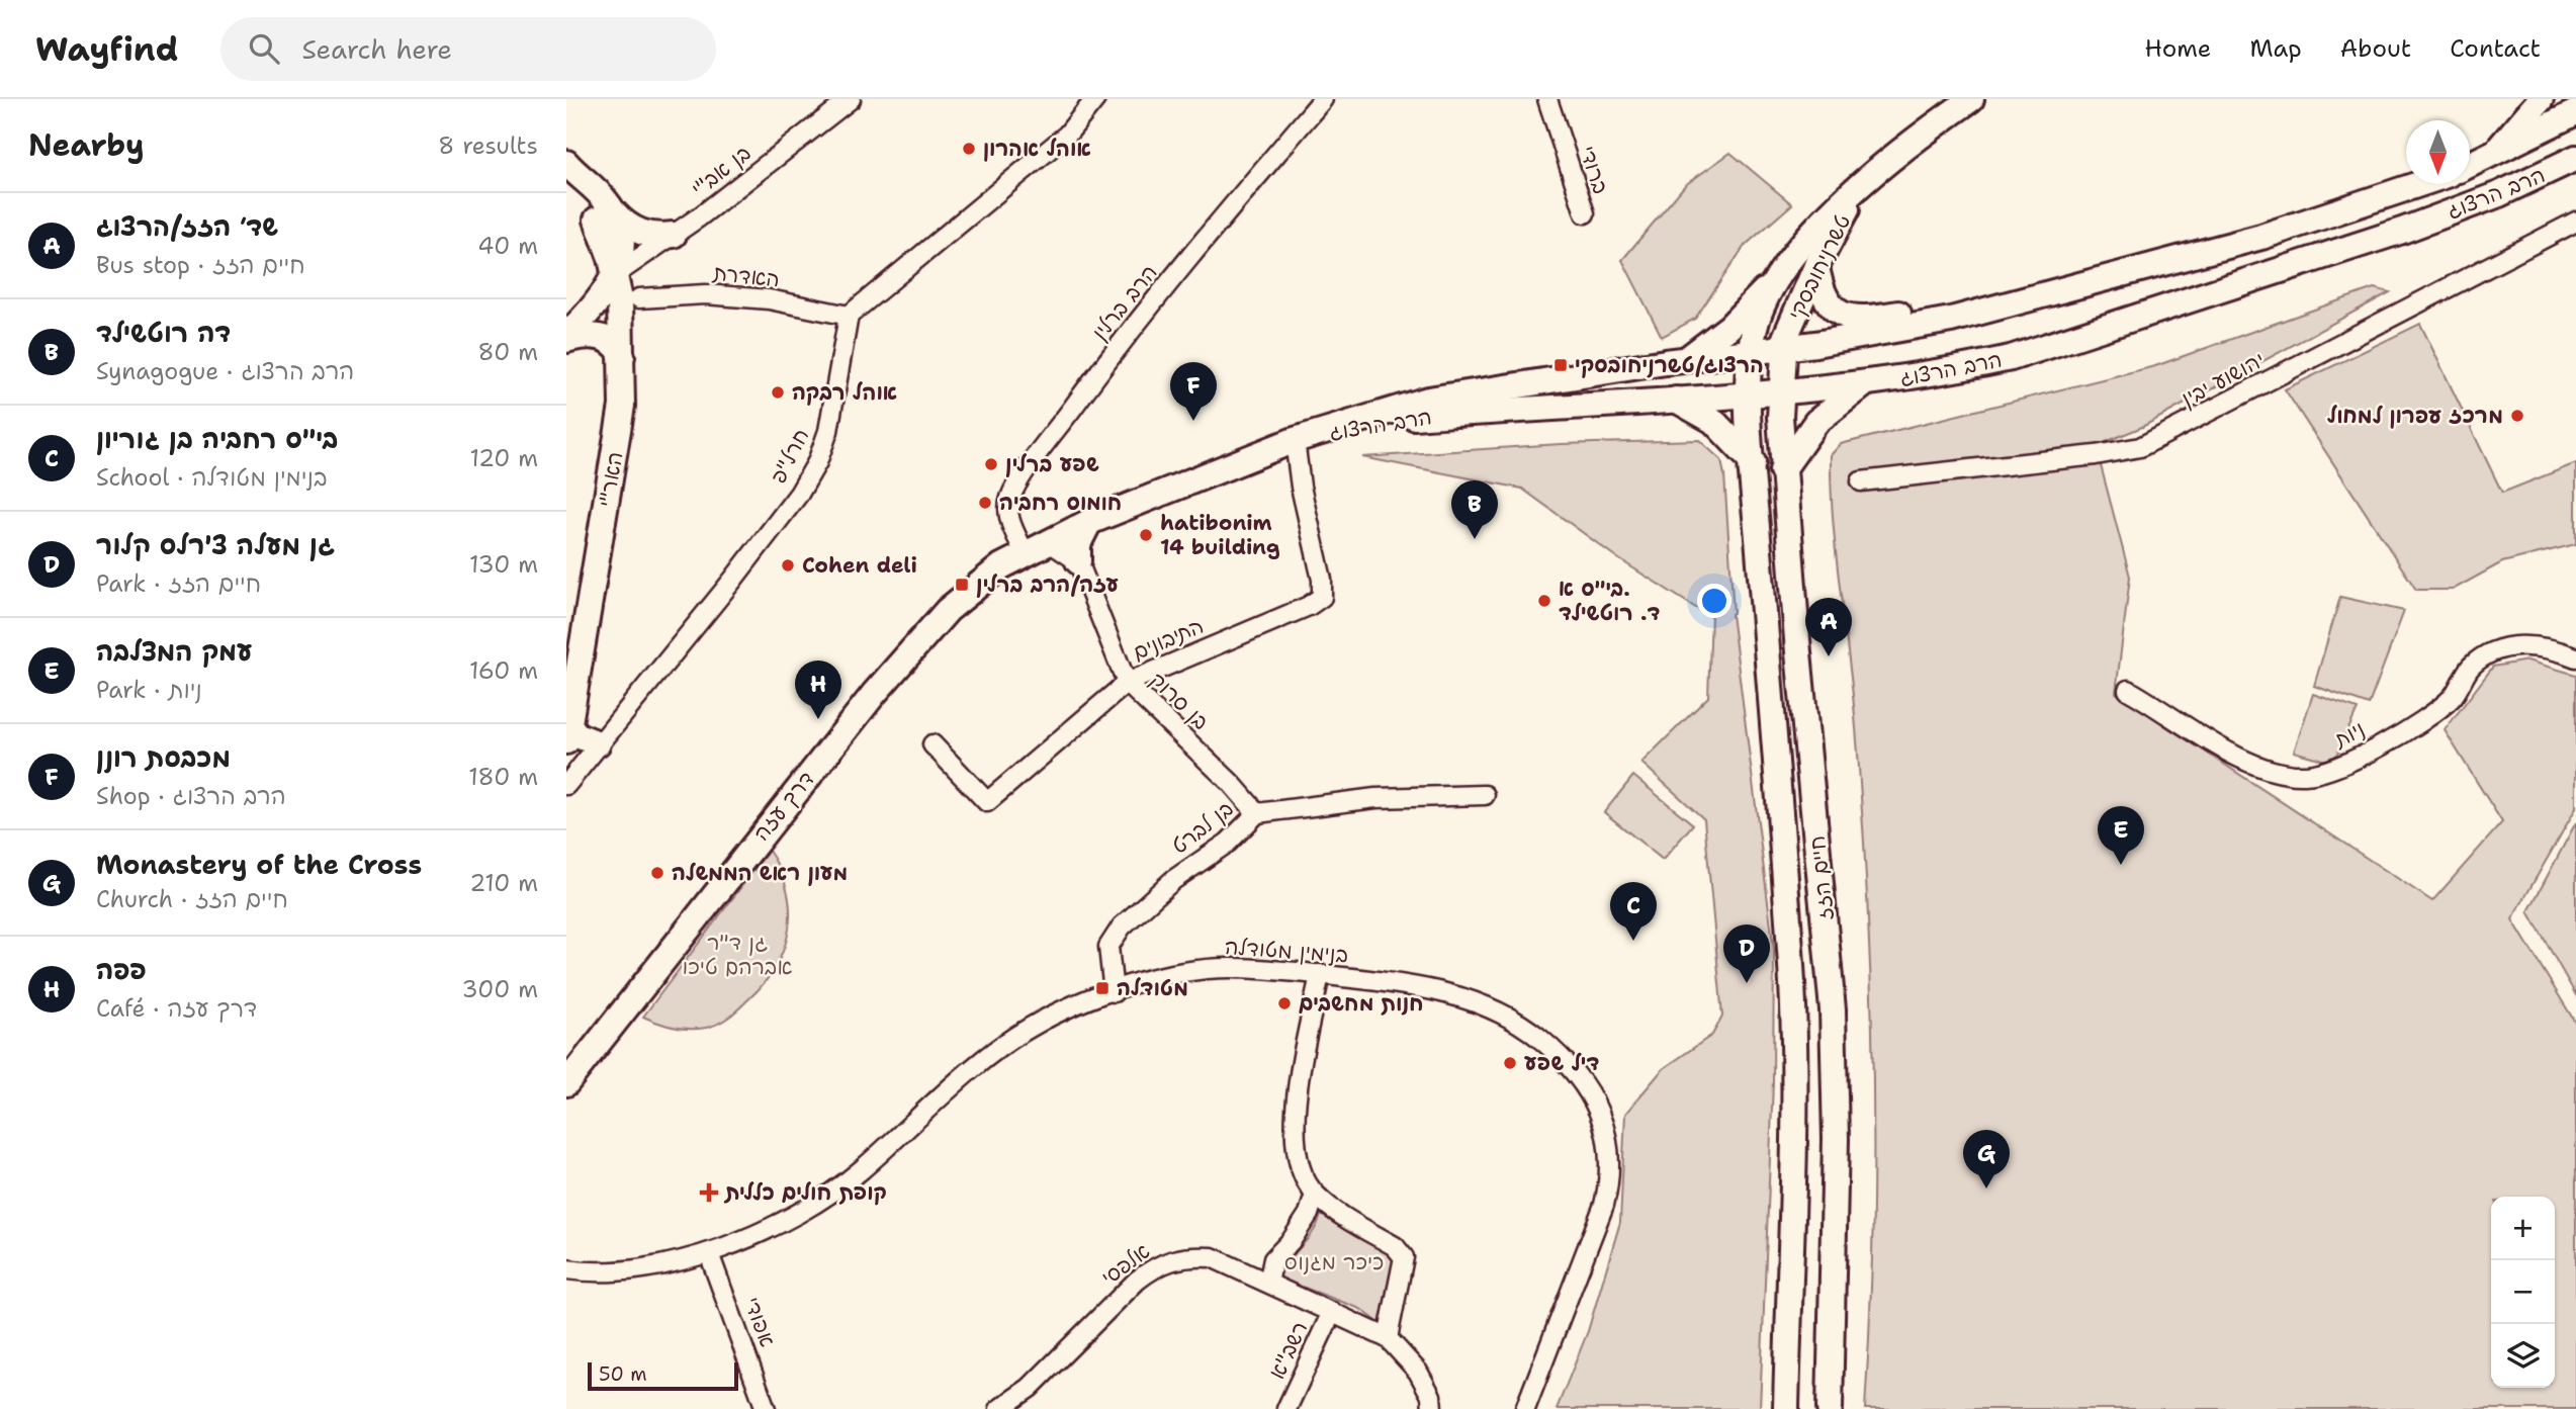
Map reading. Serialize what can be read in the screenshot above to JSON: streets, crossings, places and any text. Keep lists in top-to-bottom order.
{
  "streets": {
    "main road": [
      "הרב הרצוג",
      "טשרניחובסקי",
      "האר\"י",
      "דרך עזה",
      "חיים הזז"
    ],
    "street": [
      "ברודי",
      "בן אב\"י",
      "האדרת",
      "הרב ברלין",
      "יהושוע יבין",
      "חרל\"פ",
      "התיבונים",
      "בן סרוק",
      "ניות",
      "בן לברט",
      "בנימין מטודלה",
      "אלפסי",
      "אפודי",
      "רשב\"א"
    ]
  },
  "crossings": [
    ["בן אב\"י", "האר\"י"],
    ["הרב הרצוג", "טשרניחובסקי"],
    ["הרב הרצוג", "הרב ברלין"],
    ["הרב הרצוג", "התיבונים"],
    ["הרב הרצוג", "דרך עזה"],
    ["הרב הרצוג", "חיים הזז"],
    ["טשרניחובסקי", "חיים הזז"],
    ["האדרת", "חרל\"פ"],
    ["הרב ברלין", "דרך עזה"],
    ["התיבונים", "בן סרוק"],
    ["בן סרוק", "בן לברט"],
    ["בן לברט", "בנימין מטודלה"],
    ["בנימין מטודלה", "אפודי"],
    ["אלפסי", "רשב\"א"]
  ],
  "parks": ["גן ד\"ר אברהם טיכו", "כיכר מגנוס"],
  "places": {
    "other": [
      "אוהל אהרון",
      "אוהל רבקה",
      "מרכז עפרון למחול",
      "שפע ברלין",
      "חומוס רחביה",
      "hatibonim 14 building",
      "Cohen deli",
      "בי\"ס א. ד. רוטשילד",
      "מעון ראש הממשלה",
      "חנות מחשבים",
      "דיל שפע"
    ],
    "transit": ["הרצוג/טשרניחובסקי", "עזה/הרב ברלין", "מטודלה"],
    "health": ["קופת חולים כללית"]
  },
  "scale_bar": "50 m",
  "north": "bottom",
  "page": {
    "header": "Wayfind",
    "search": "Search here",
    "nav": [
      "Home",
      "Map",
      "About",
      "Contact"
    ],
    "heading": ["Nearby", "8 results"],
    "list": [
      {
        "mark": "A",
        "name": "שד׳ הזז/הרצוג",
        "note": "Bus stop · חיים הזז",
        "value": "40 m"
      },
      {
        "mark": "B",
        "name": "דה רוטשילד",
        "note": "Synagogue · הרב הרצוג",
        "value": "80 m"
      },
      {
        "mark": "C",
        "name": "בי\"ס רחביה בן גוריון",
        "note": "School · בנימין מטודלה",
        "value": "120 m"
      },
      {
        "mark": "D",
        "name": "גן מעלה צ'רלס קלור",
        "note": "Park · חיים הזז",
        "value": "130 m"
      },
      {
        "mark": "E",
        "name": "עמק המצלבה",
        "note": "Park · ניות",
        "value": "160 m"
      },
      {
        "mark": "F",
        "name": "מכבסת רונן",
        "note": "Shop · הרב הרצוג",
        "value": "180 m"
      },
      {
        "mark": "G",
        "name": "Monastery of the Cross",
        "note": "Church · חיים הזז",
        "value": "210 m"
      },
      {
        "mark": "H",
        "name": "פפה",
        "note": "Café · דרך עזה",
        "value": "300 m"
      }
    ],
    "pins": [
      "F",
      "B",
      "A",
      "H",
      "E",
      "C",
      "D",
      "G"
    ],
    "map_buttons": ["+", "−"],
    "scale": "50 m"
  }
}
